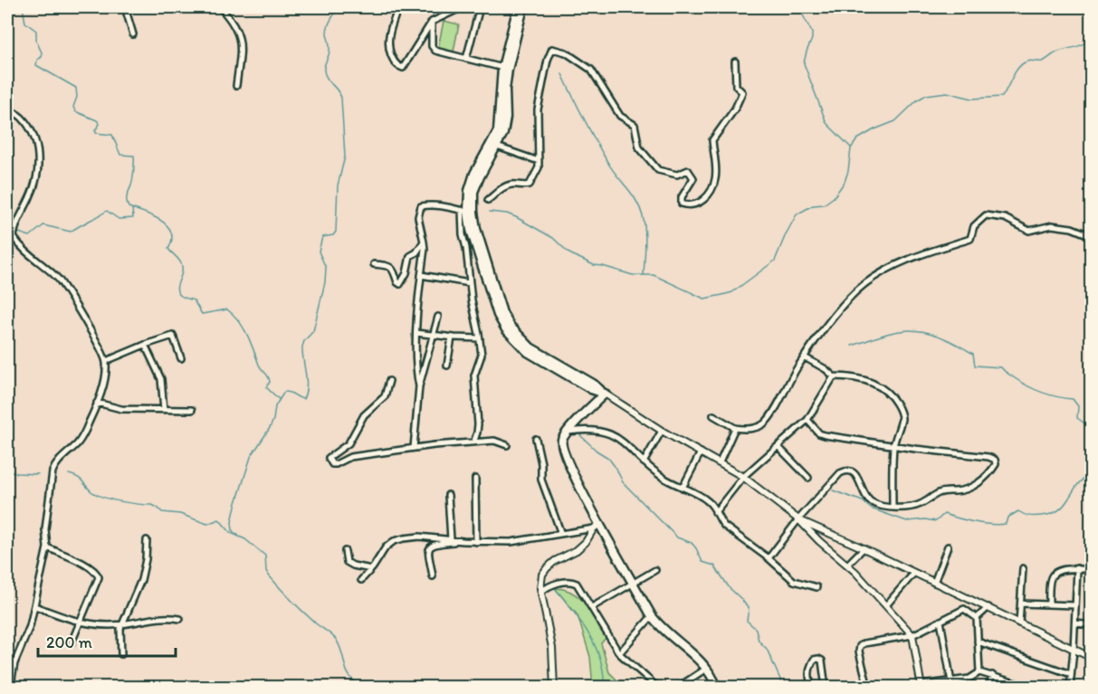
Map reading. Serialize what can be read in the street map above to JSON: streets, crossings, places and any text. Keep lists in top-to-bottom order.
{
  "scale_bar": "200 m"
}
